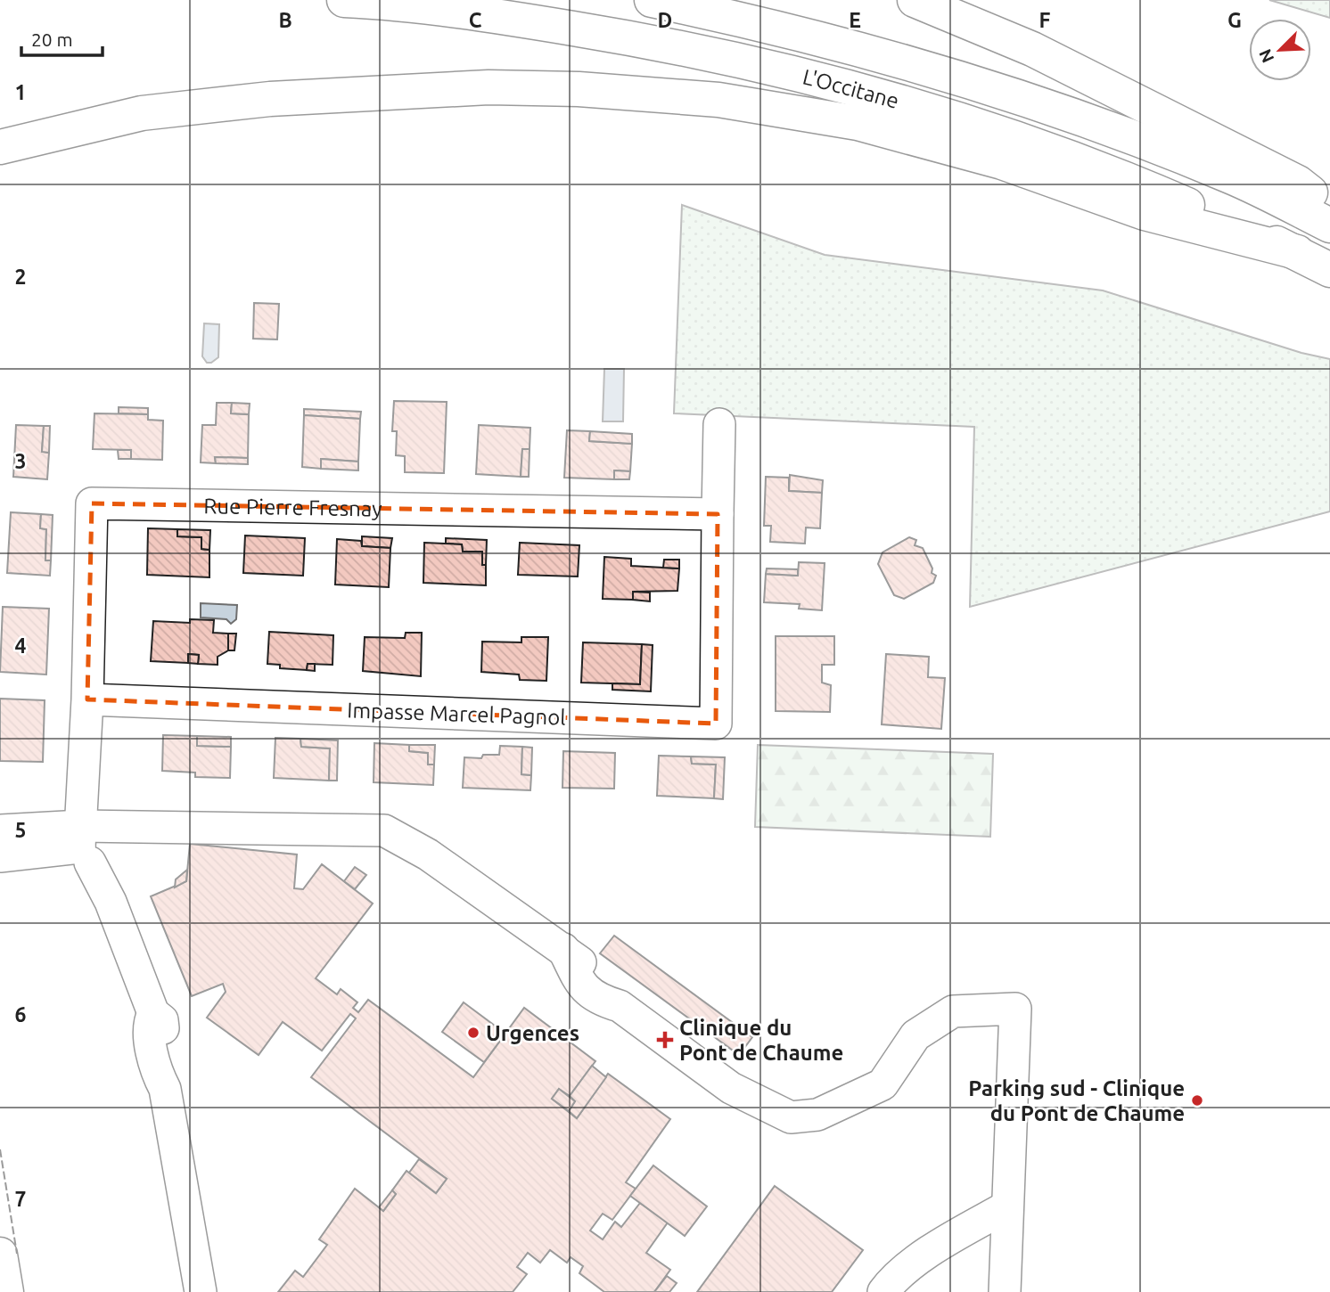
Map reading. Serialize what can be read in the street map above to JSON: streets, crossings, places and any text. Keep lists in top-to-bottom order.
{
  "streets": {
    "main road": ["L'Occitane"],
    "street": ["Rue Pierre Fresnay", "Impasse Marcel Pagnol"]
  },
  "crossings": [
    ["Rue Pierre Fresnay", "Impasse Marcel Pagnol"]
  ],
  "places": {
    "other": ["Urgences", "Parking sud - Clinique du Pont de Chaume"],
    "health": ["Clinique du Pont de Chaume"]
  },
  "scale_bar": "20 m",
  "north": "bottom left",
  "grid": {
    "columns": [
      "B",
      "C",
      "D",
      "E",
      "F",
      "G"
    ],
    "rows": [
      "1",
      "2",
      "3",
      "4",
      "5",
      "6",
      "7"
    ]
  }
}
